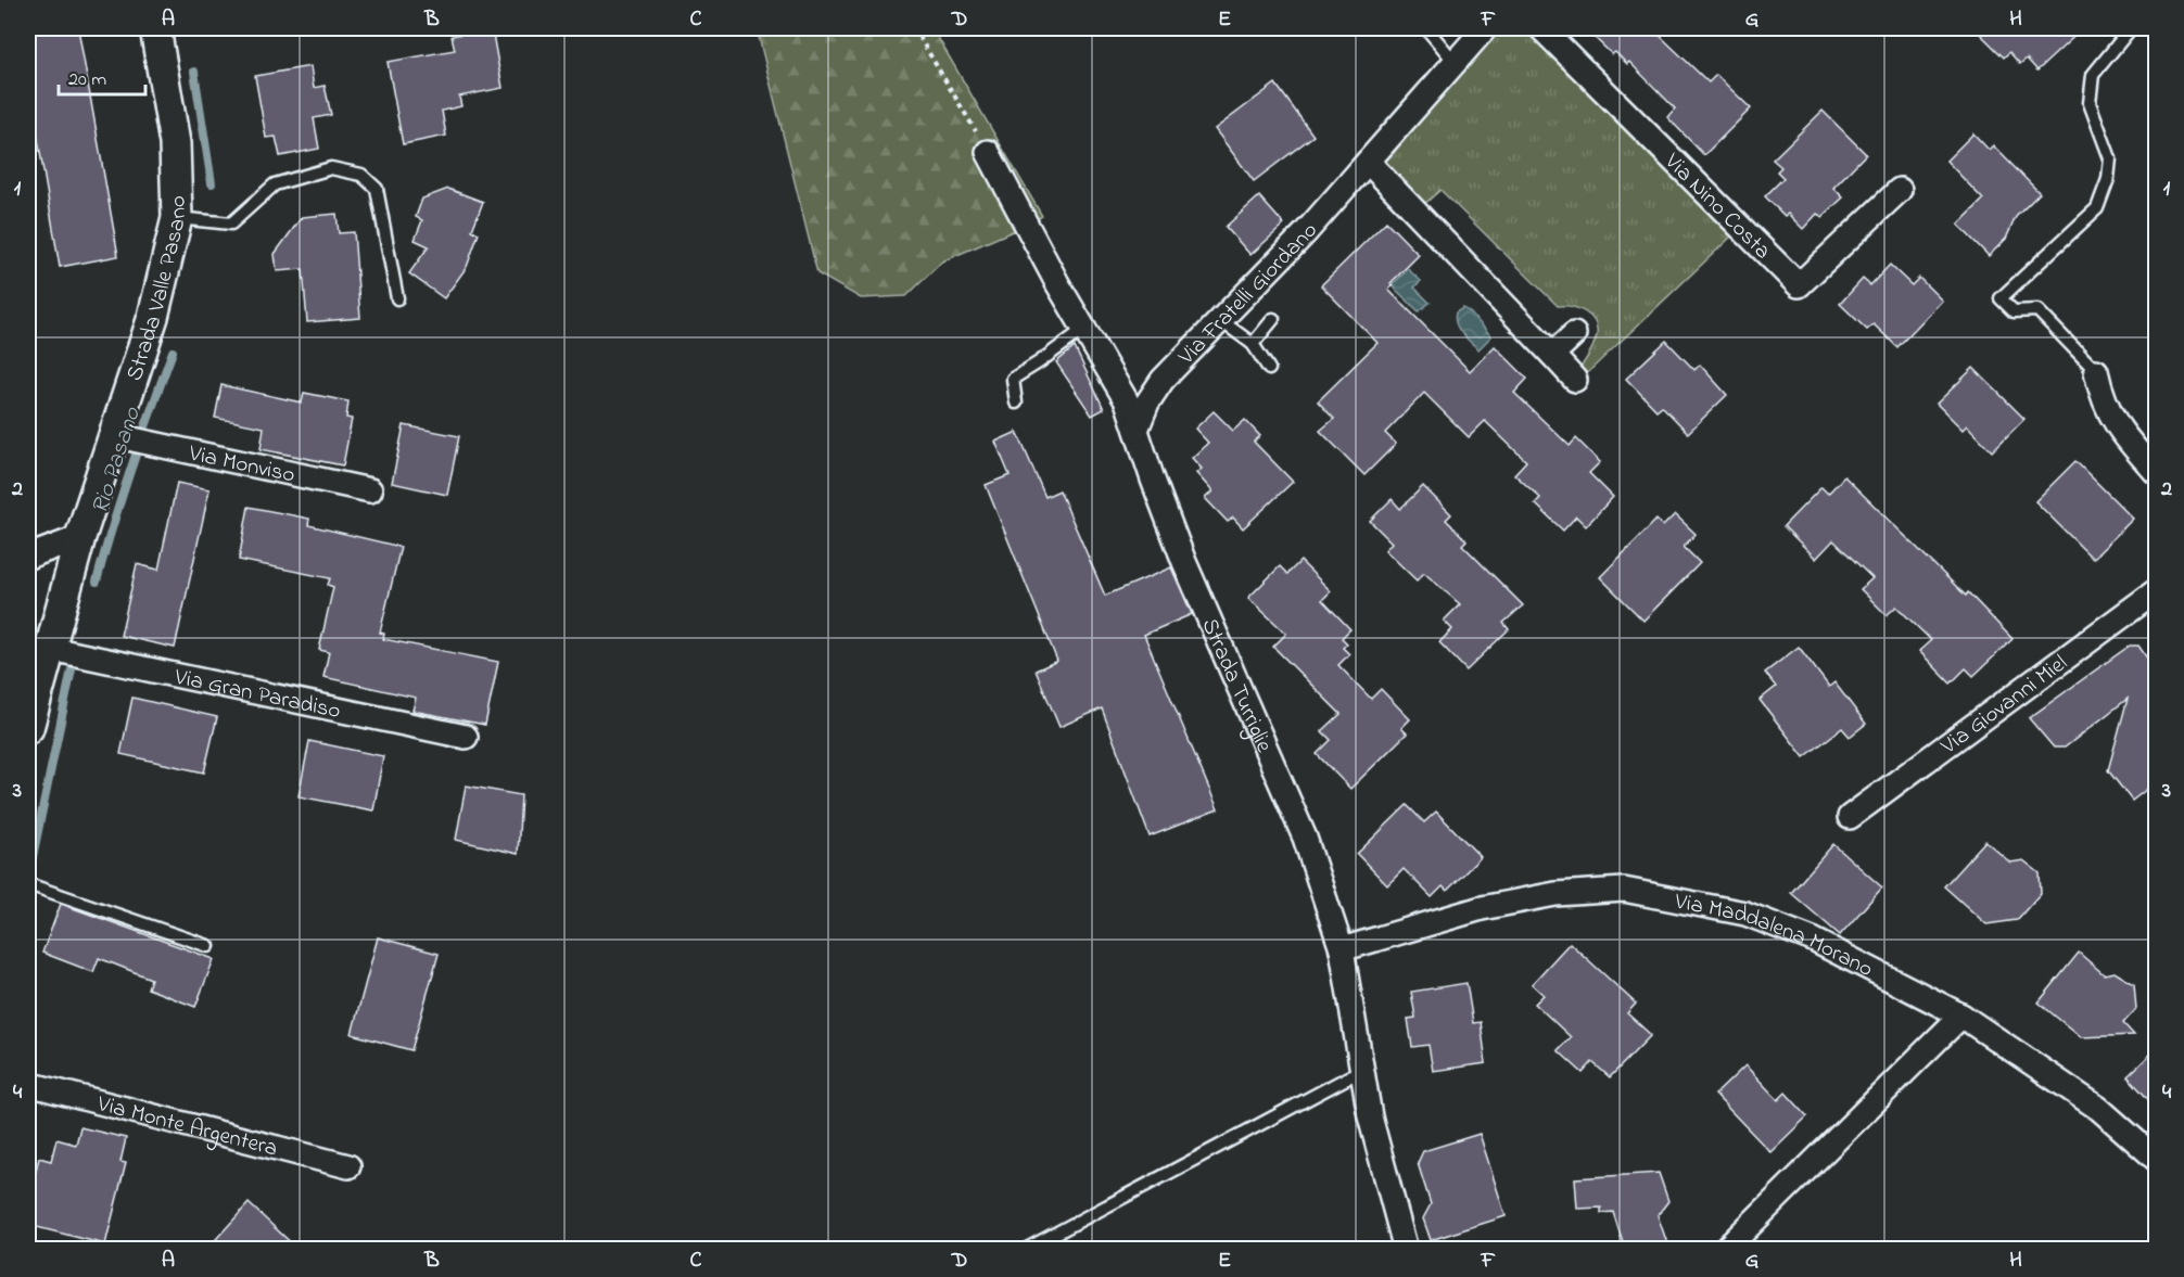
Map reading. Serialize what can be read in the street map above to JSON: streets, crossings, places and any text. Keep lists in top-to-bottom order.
{
  "streets": {
    "street": [
      "Via Nino Costa",
      "Strada Valle Pasano",
      "Via Fratelli Giordano",
      "Via Monviso",
      "Strada Turriglie",
      "Via Gran Paradiso",
      "Via Giovanni Miel",
      "Via Maddalena Morano",
      "Via Monte Argentera"
    ]
  },
  "crossings": [
    ["Strada Valle Pasano", "Via Monviso"],
    ["Strada Valle Pasano", "Via Gran Paradiso"],
    ["Via Fratelli Giordano", "Strada Turriglie"],
    ["Strada Turriglie", "Via Maddalena Morano"]
  ],
  "water": ["Rio Pasano"],
  "scale_bar": "20 m",
  "grid": {
    "columns": [
      "A",
      "B",
      "C",
      "D",
      "E",
      "F",
      "G",
      "H"
    ],
    "rows": [
      "1",
      "2",
      "3",
      "4"
    ]
  }
}
